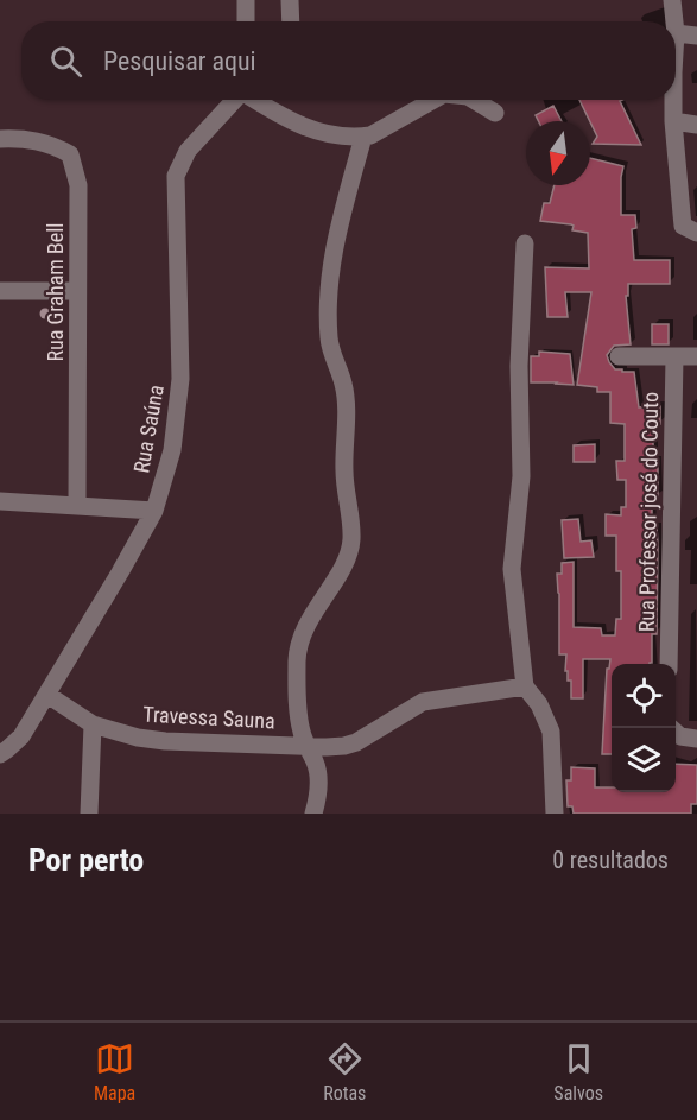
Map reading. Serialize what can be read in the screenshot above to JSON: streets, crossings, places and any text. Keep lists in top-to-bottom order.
{
  "streets": {
    "street": [
      "Rua Graham Bell",
      "Rua Saúna",
      "Rua Professor josé do Couto",
      "Travessa Sauna"
    ]
  },
  "crossings": [
    ["Rua Saúna", "Travessa Sauna"]
  ],
  "north": "bottom",
  "page": {
    "search": "Pesquisar aqui",
    "heading": ["Por perto", "0 resultados"],
    "nav": ["Mapa", "Rotas", "Salvos"]
  }
}
